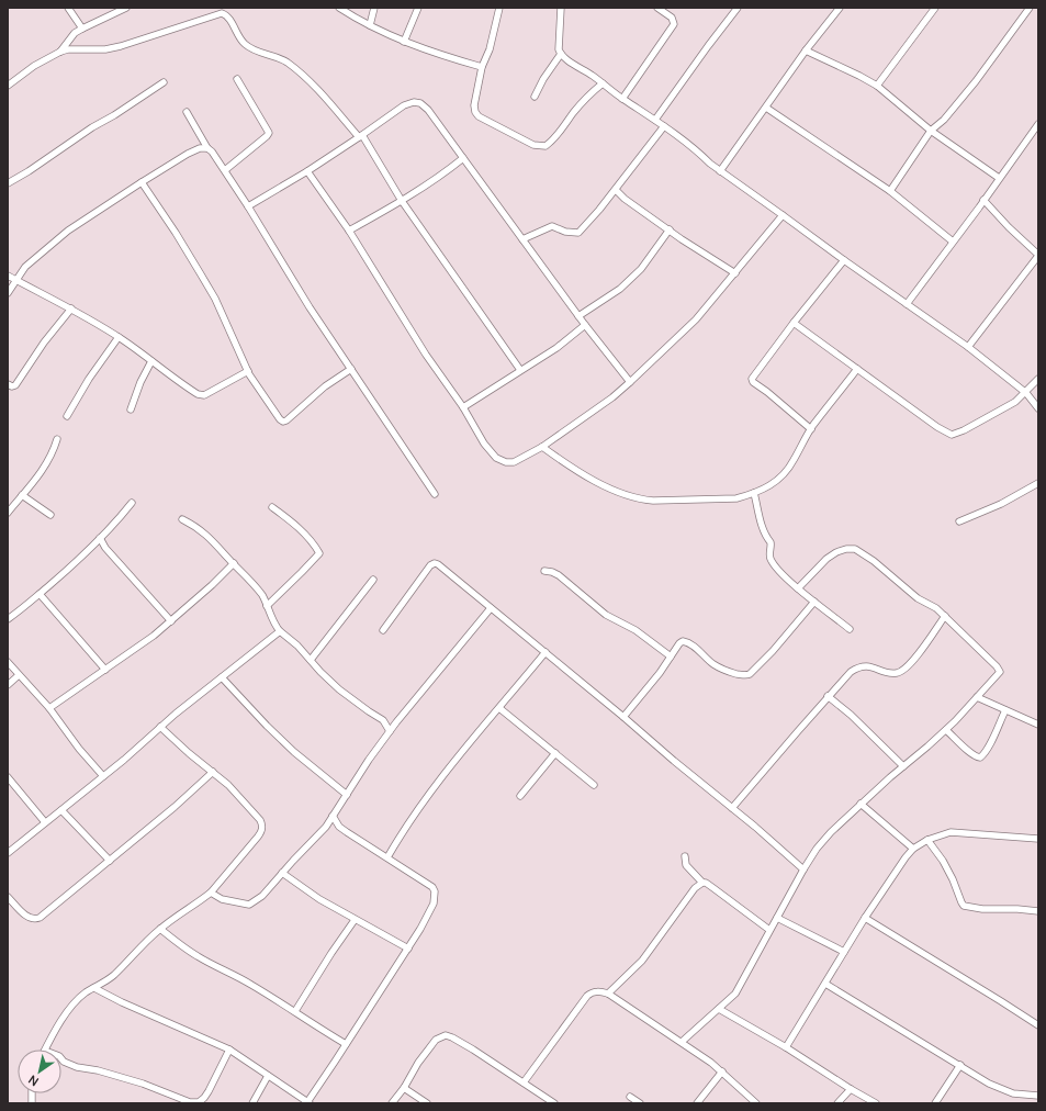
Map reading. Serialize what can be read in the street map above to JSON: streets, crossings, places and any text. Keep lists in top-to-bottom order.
{
  "north": "bottom left"
}
